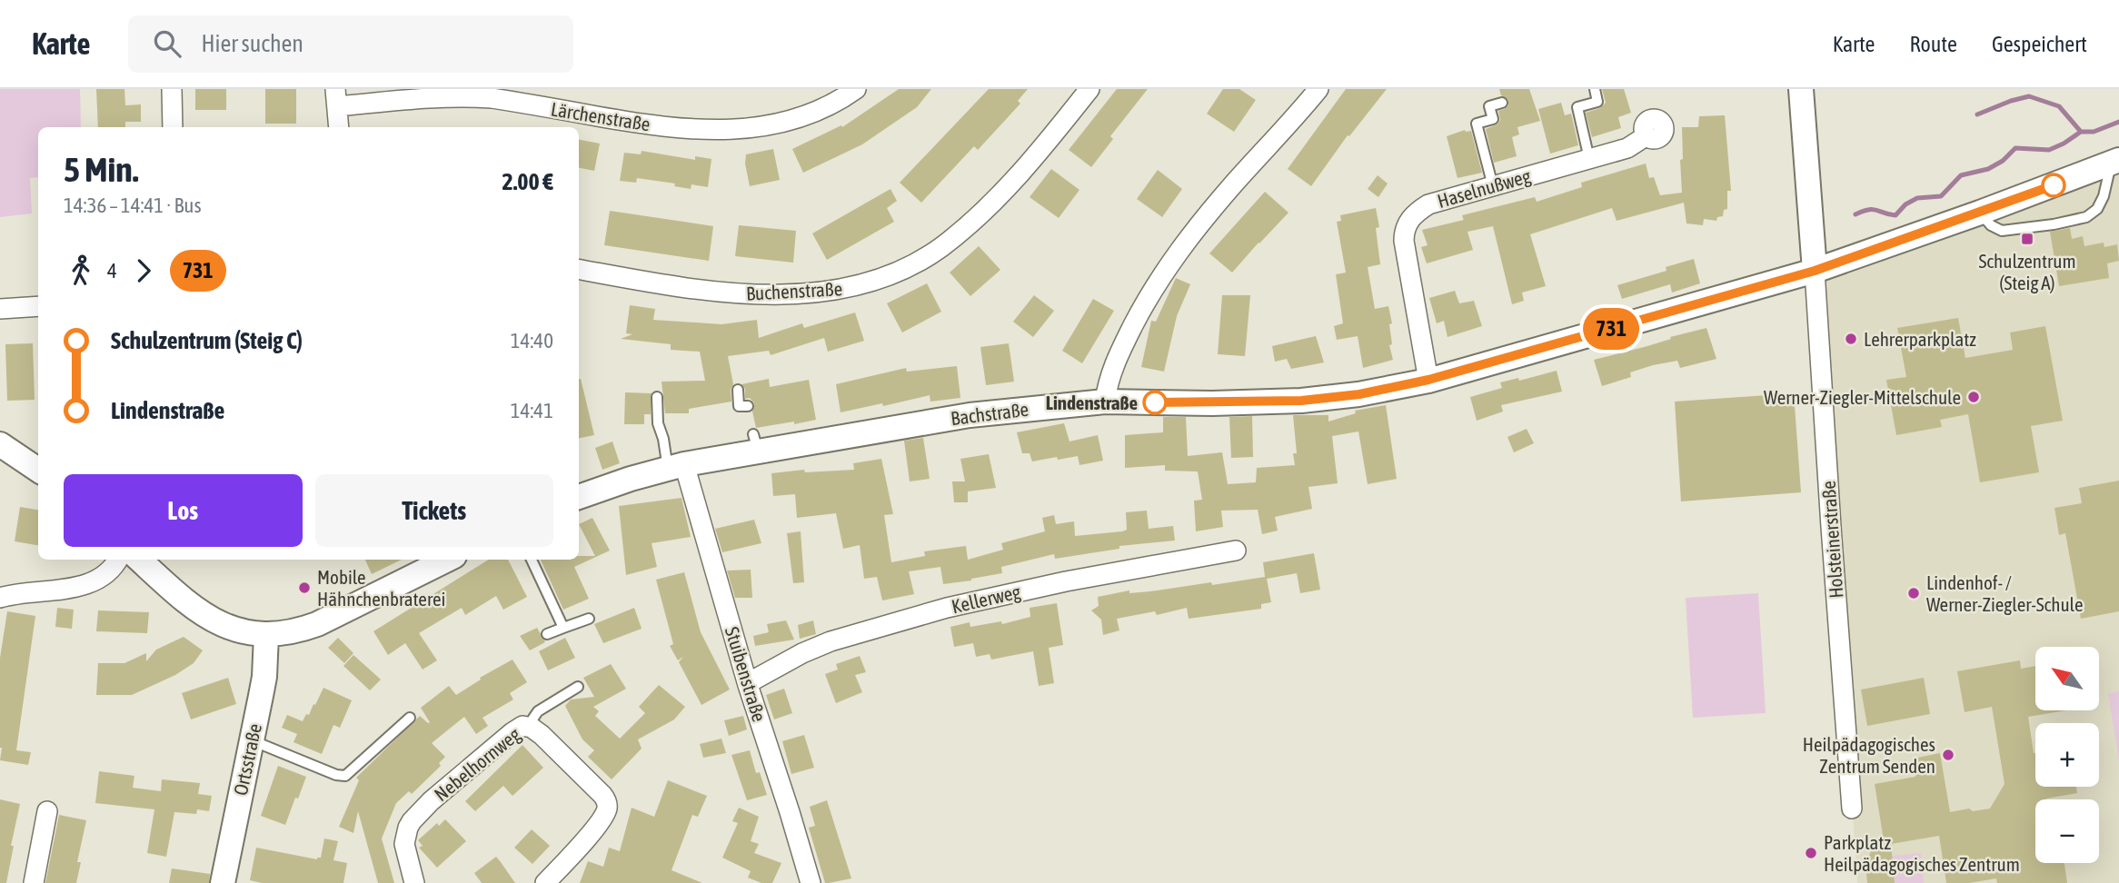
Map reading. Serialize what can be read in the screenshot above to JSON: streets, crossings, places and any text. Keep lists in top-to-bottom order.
{
  "streets": {
    "street": [
      "Lärchenstraße",
      "Haselnußweg",
      "Buchenstraße",
      "Bachstraße",
      "Holsteinerstraße",
      "Kellerweg",
      "Stuibenstraße",
      "Ortsstraße",
      "Nebelhornweg"
    ]
  },
  "crossings": [
    ["Haselnußweg", "Bachstraße"],
    ["Bachstraße", "Holsteinerstraße"],
    ["Bachstraße", "Stuibenstraße"],
    ["Kellerweg", "Stuibenstraße"]
  ],
  "places": {
    "transit": ["Schulzentrum (Steig A)"],
    "other": [
      "Lehrerparkplatz",
      "Werner-Ziegler-Mittelschule",
      "Lindenstraße",
      "Mobile Hähnchenbraterei",
      "Lindenhof- / Werner-Ziegler-Schule",
      "Heilpädagogisches Zentrum Senden",
      "Parkplatz Heilpädagogisches Zentrum"
    ]
  },
  "lines": ["bus line 731"],
  "north": "top left",
  "page": {
    "header": "Karte",
    "search": "Hier suchen",
    "nav": ["Karte", "Route", "Gespeichert"],
    "on_map": "731",
    "heading": ["5 Min.", "14:36 – 14:41 · Bus", "2.00 €"],
    "legs": ["4", "731"],
    "list": [
      {
        "name": "Schulzentrum (Steig C)",
        "value": "14:40"
      },
      {
        "name": "Lindenstraße",
        "value": "14:41"
      }
    ],
    "buttons": ["Los", "Tickets"],
    "map_buttons": ["+", "−"]
  }
}
